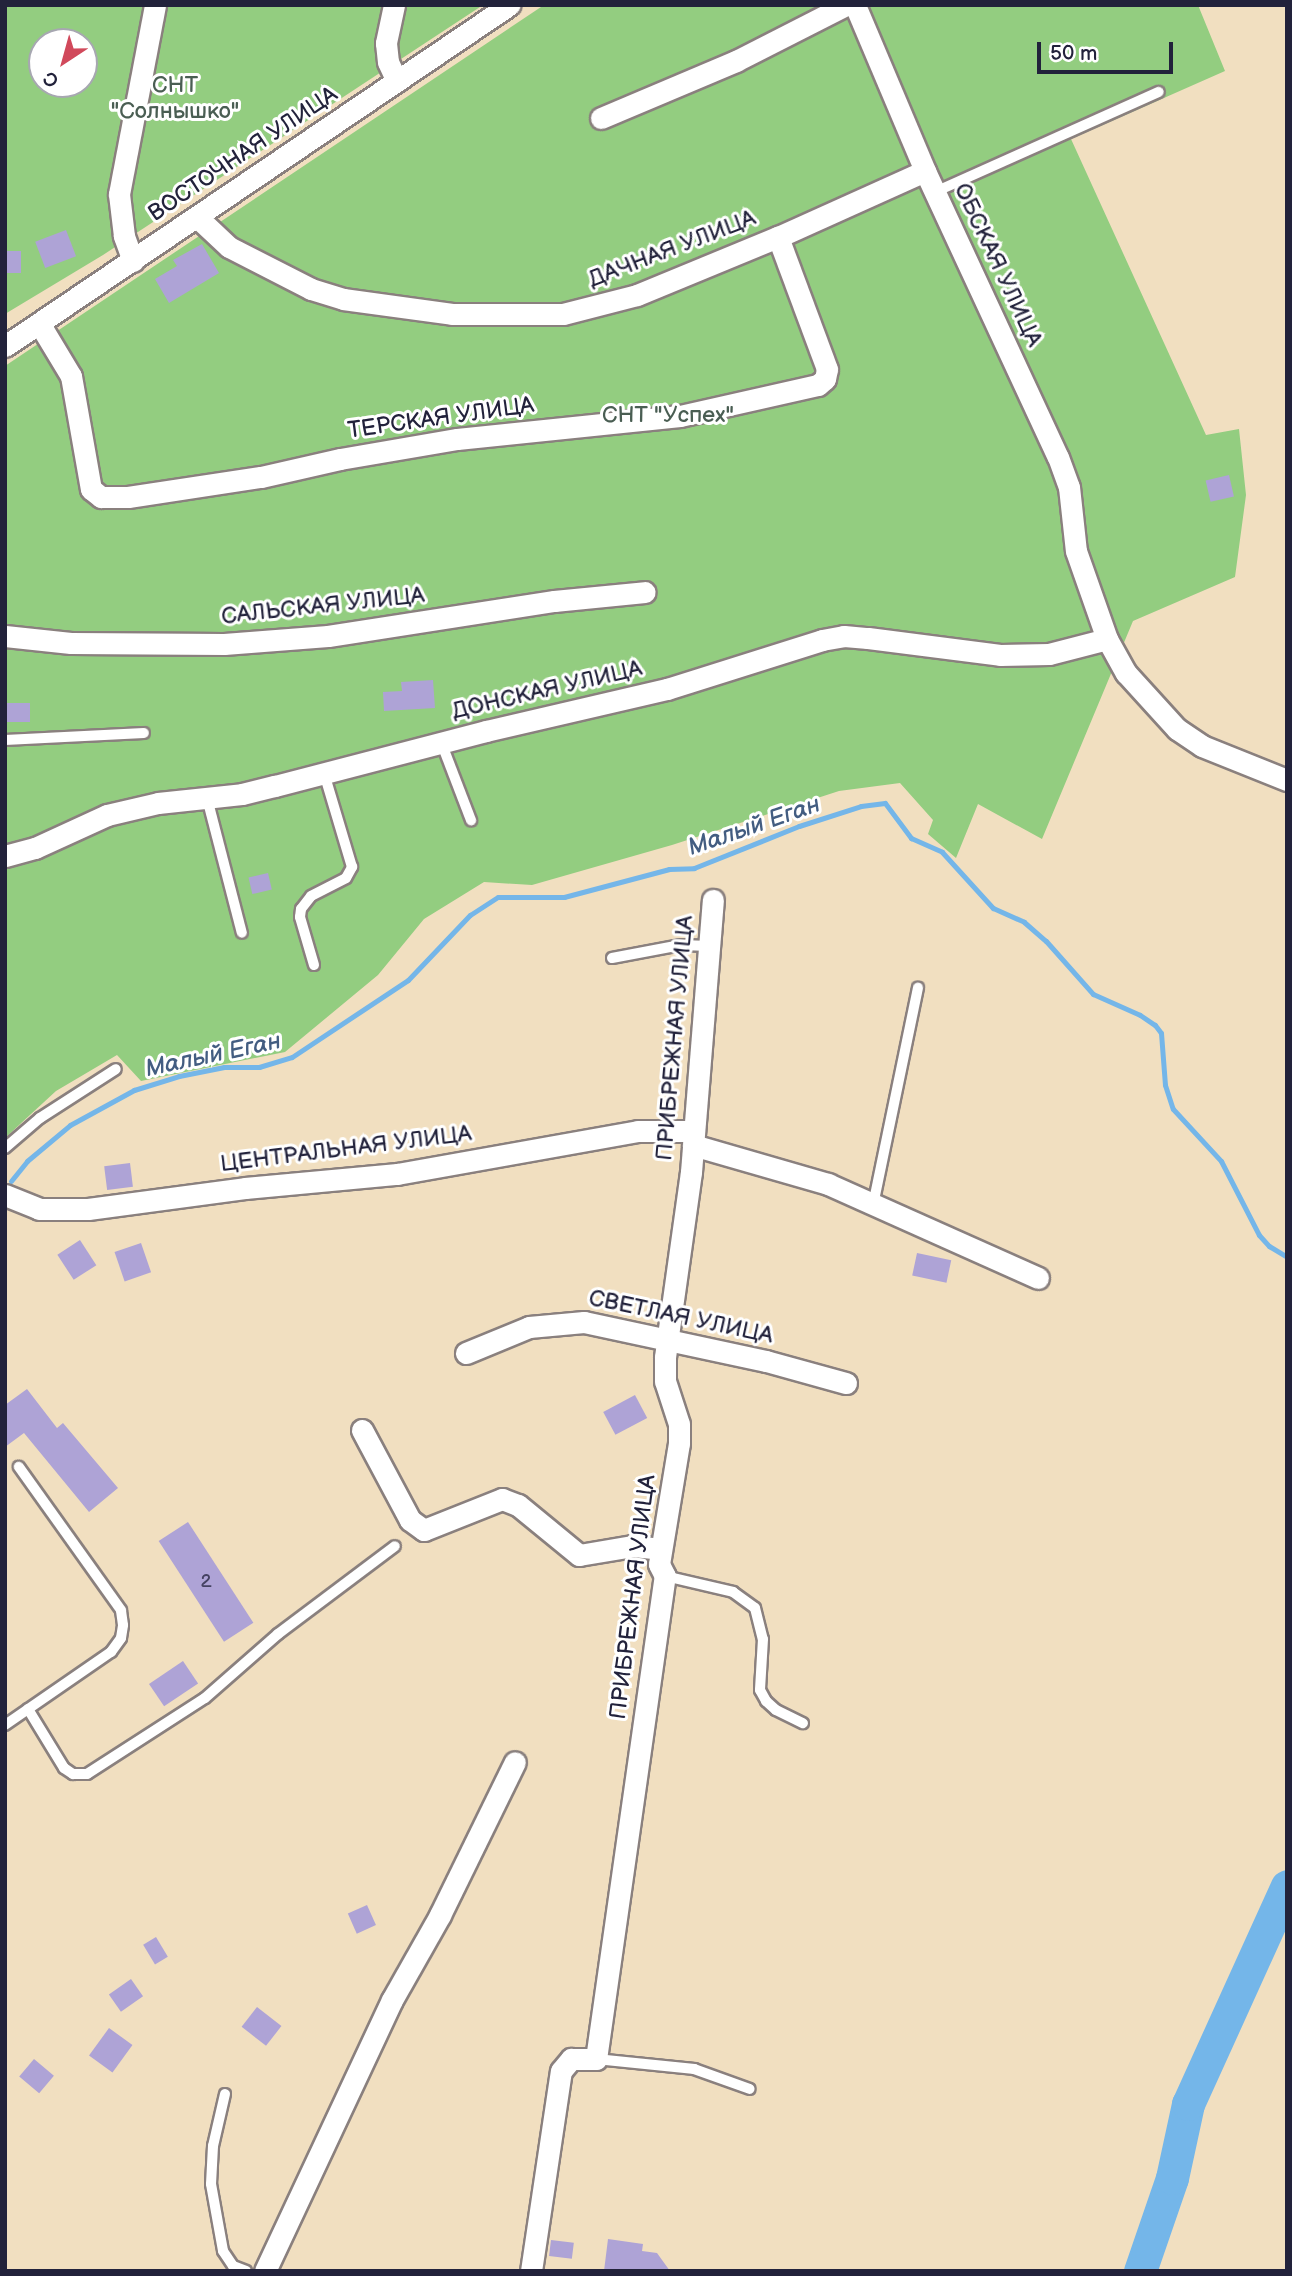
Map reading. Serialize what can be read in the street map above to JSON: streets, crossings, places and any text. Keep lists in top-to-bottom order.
{
  "streets": {
    "street": [
      "ВОСТОЧНАЯ УЛИЦА",
      "ДАЧНАЯ УЛИЦА",
      "ОБСКАЯ УЛИЦА",
      "ТЕРСКАЯ УЛИЦА",
      "САЛЬСКАЯ УЛИЦА",
      "ДОНСКАЯ УЛИЦА",
      "ПРИБРЕЖНАЯ УЛИЦА",
      "ЦЕНТРАЛЬНАЯ УЛИЦА",
      "СВЕТЛАЯ УЛИЦА"
    ]
  },
  "crossings": [
    ["ВОСТОЧНАЯ УЛИЦА", "ДАЧНАЯ УЛИЦА"],
    ["ВОСТОЧНАЯ УЛИЦА", "ТЕРСКАЯ УЛИЦА"],
    ["ДАЧНАЯ УЛИЦА", "ОБСКАЯ УЛИЦА"],
    ["ДАЧНАЯ УЛИЦА", "ТЕРСКАЯ УЛИЦА"],
    ["ОБСКАЯ УЛИЦА", "ДОНСКАЯ УЛИЦА"],
    ["ПРИБРЕЖНАЯ УЛИЦА", "ЦЕНТРАЛЬНАЯ УЛИЦА"],
    ["ПРИБРЕЖНАЯ УЛИЦА", "СВЕТЛАЯ УЛИЦА"]
  ],
  "water": ["Малый Еган"],
  "parks": ["СНТ \"Солнышко\"", "СНТ \"Успех\""],
  "house_numbers": ["2"],
  "scale_bar": "50 m",
  "north": "bottom left"
}
